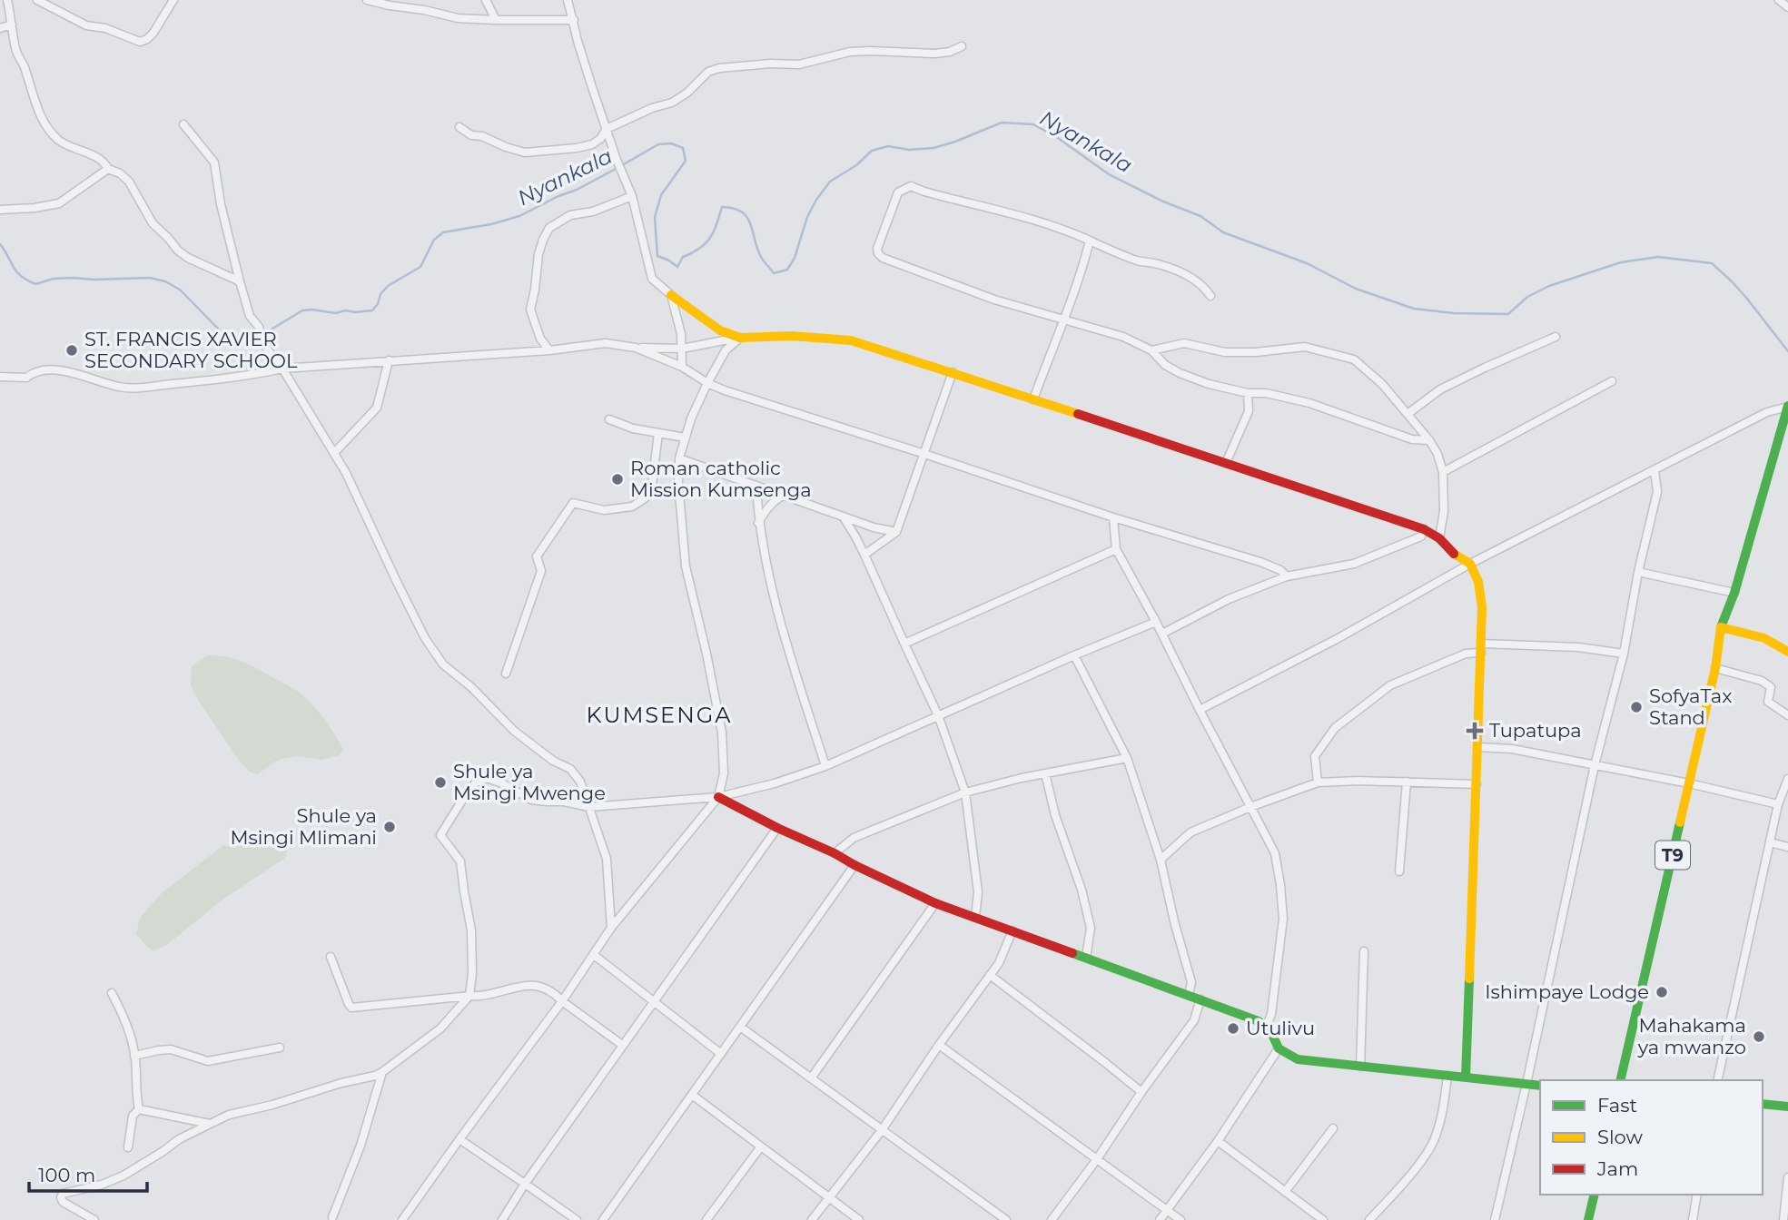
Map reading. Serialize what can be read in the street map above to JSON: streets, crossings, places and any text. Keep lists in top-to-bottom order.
{
  "streets": {
    "main road": ["T9"]
  },
  "districts": ["KUMSENGA"],
  "water": ["Nyankala"],
  "places": {
    "other": [
      "ST. FRANCIS XAVIER SECONDARY SCHOOL",
      "Roman catholic Mission Kumsenga",
      "SofyaTax Stand",
      "Shule ya Msingi Mwenge",
      "Shule ya Msingi Mlimani",
      "Ishimpaye Lodge",
      "Utulivu",
      "Mahakama ya mwanzo"
    ],
    "health": ["Tupatupa"]
  },
  "legend": ["Fast", "Slow", "Jam"],
  "scale_bar": "100 m"
}
